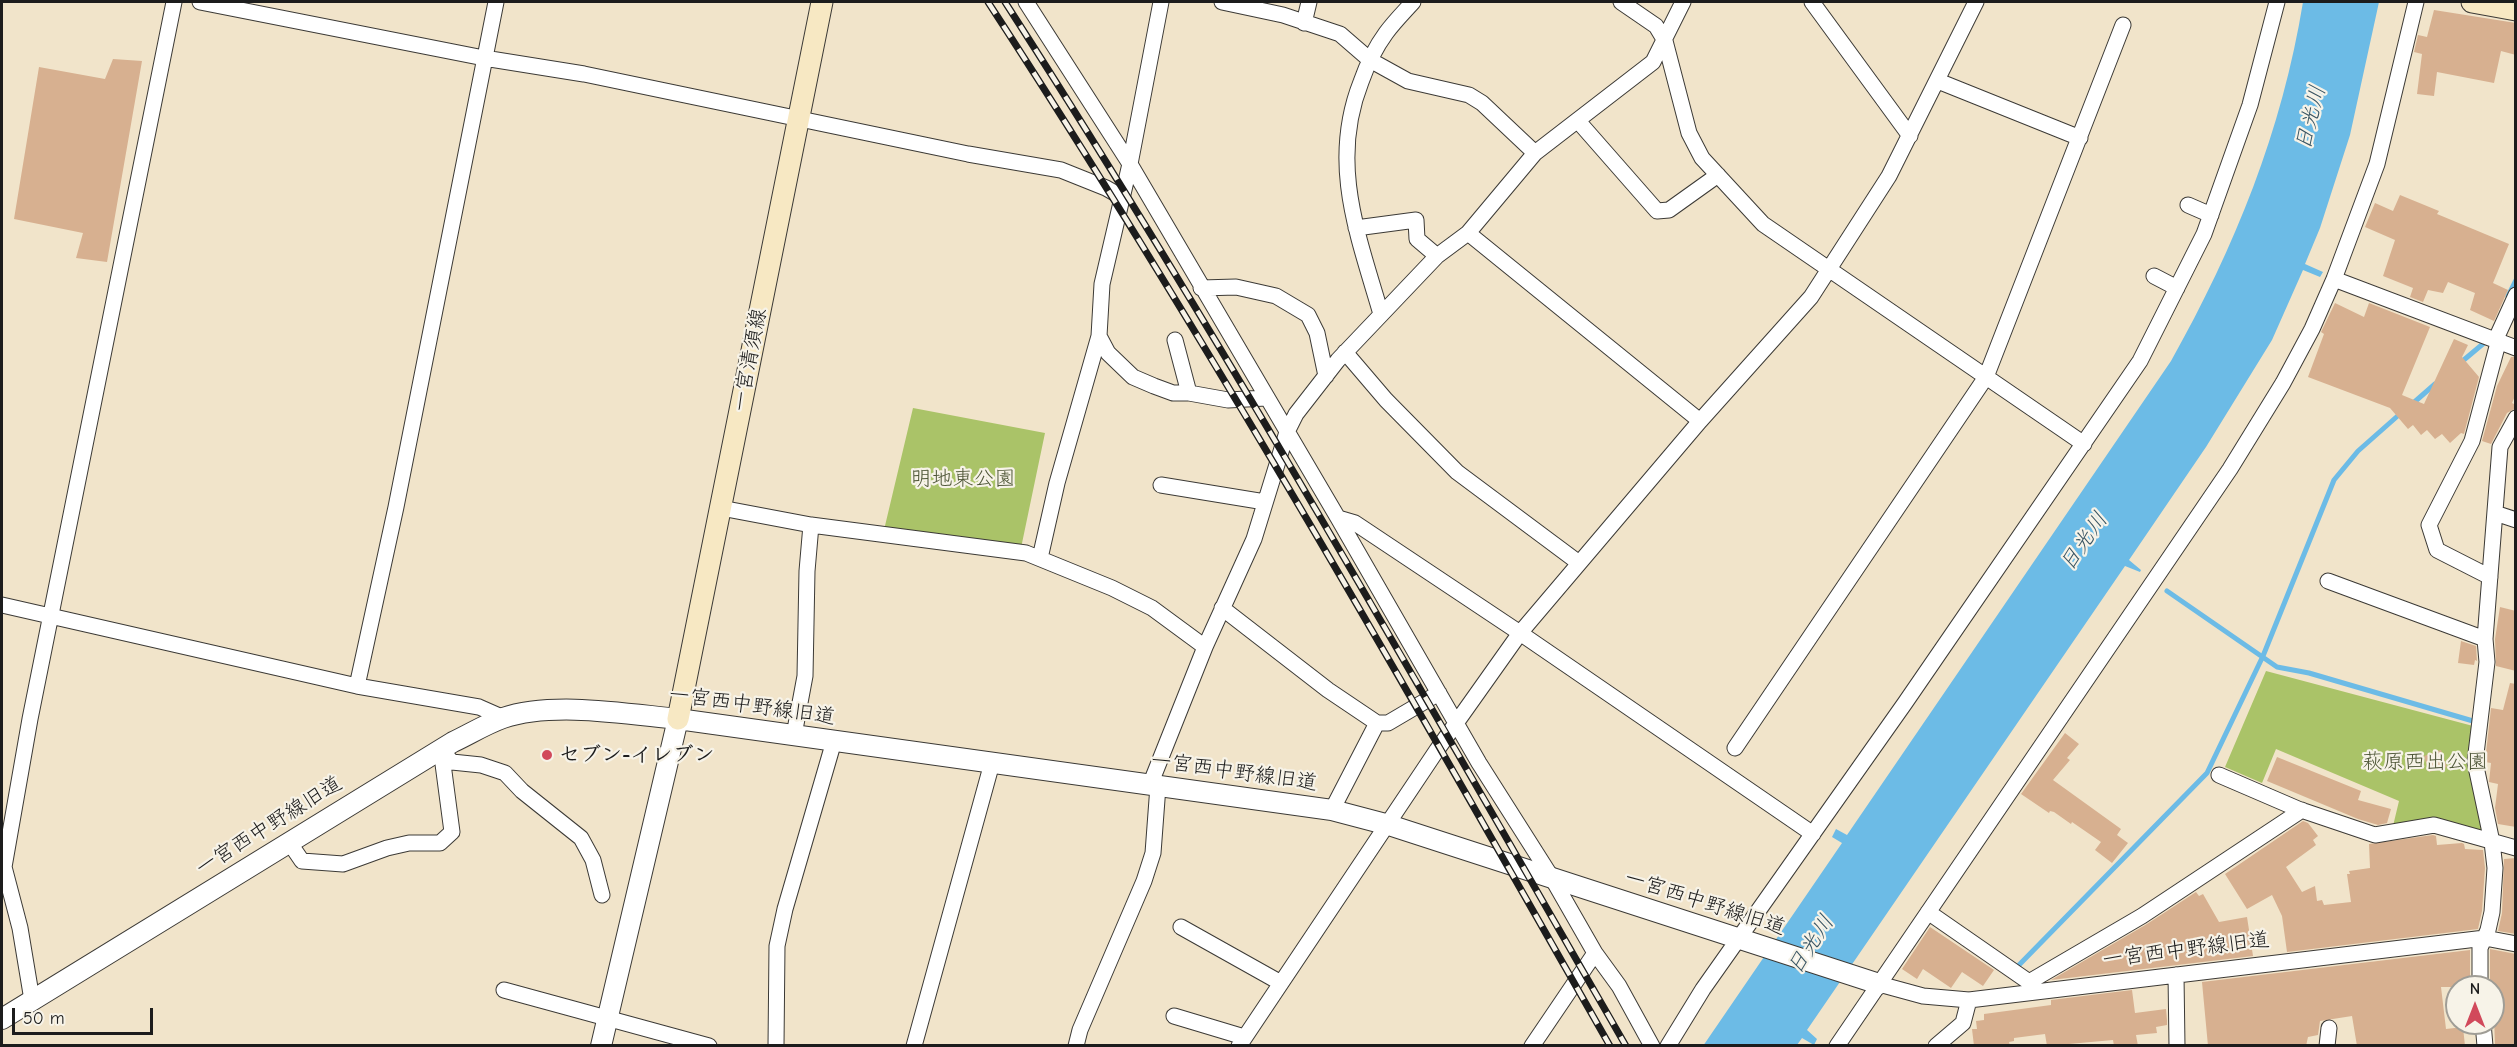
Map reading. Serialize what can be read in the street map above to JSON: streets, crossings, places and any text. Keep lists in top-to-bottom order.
{
  "streets": {
    "main road": ["一宮清須線"],
    "street": ["一宮西中野線旧道"]
  },
  "crossings": [
    ["一宮清須線", "一宮西中野線旧道"]
  ],
  "water": ["日光川"],
  "parks": ["明地東公園", "萩原西出公園"],
  "places": ["セブン-イレブン"],
  "scale_bar": "50 m",
  "north": "top"
}
